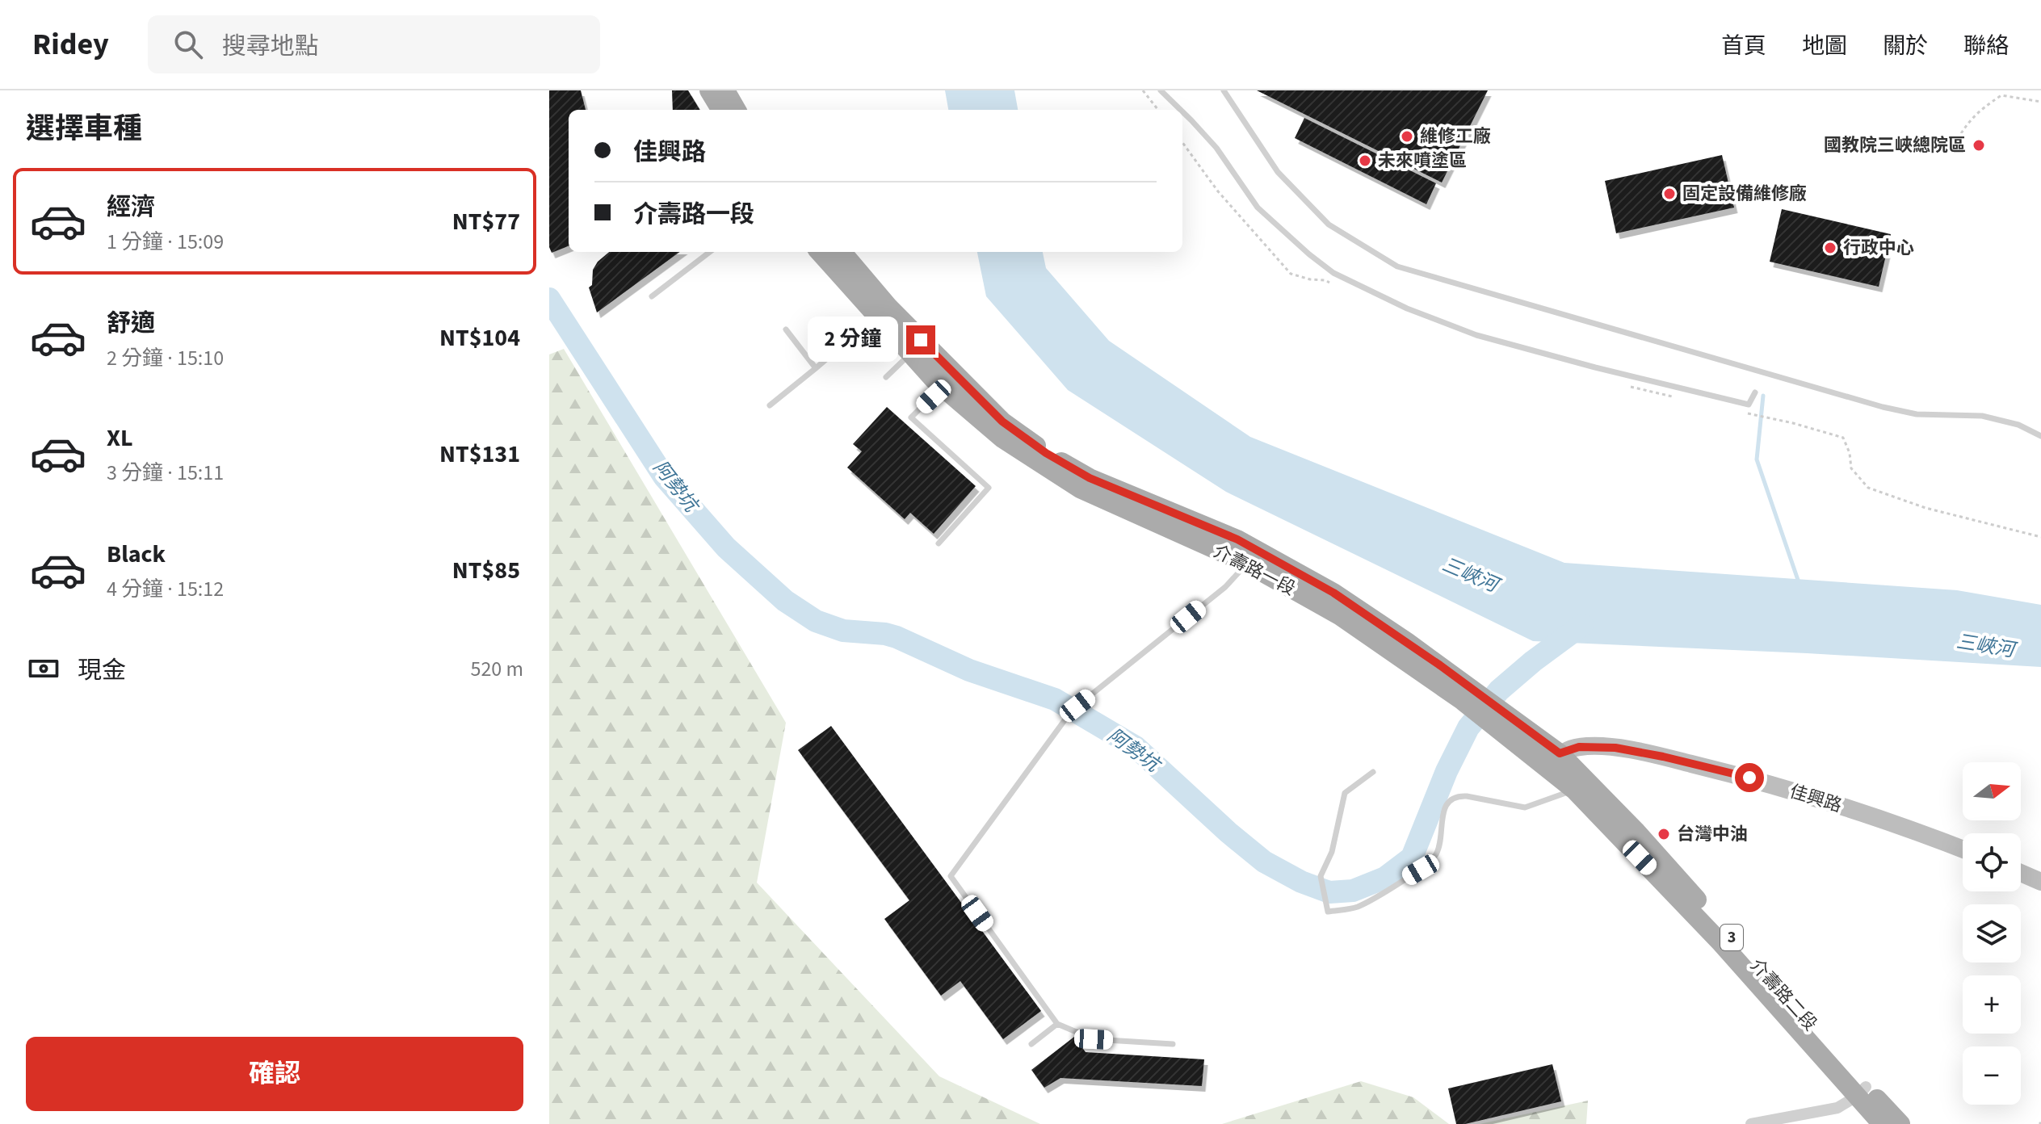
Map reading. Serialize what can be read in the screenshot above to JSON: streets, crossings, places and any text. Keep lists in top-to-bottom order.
{
  "streets": {
    "main road": ["介壽路一段", "3", "介壽路二段"],
    "street": ["佳興路"]
  },
  "crossings": [
    ["介壽路一段", "佳興路"],
    ["介壽路一段", "介壽路二段"],
    ["佳興路", "介壽路二段"]
  ],
  "water": ["阿勢坑", "三峽河"],
  "places": [
    "維修工廠",
    "國教院三峽總院區",
    "未來噴塗區",
    "固定設備維修廠",
    "行政中心",
    "台灣中油"
  ],
  "north": "right",
  "page": {
    "header": "Ridey",
    "search": "搜尋地點",
    "nav": [
      "首頁",
      "地圖",
      "關於",
      "聯絡"
    ],
    "heading": "選擇車種",
    "banner": ["佳興路", "介壽路一段"],
    "list": [
      {
        "name": "經濟",
        "note": "1 分鐘 · 15:09",
        "value": "NT$77"
      },
      {
        "name": "舒適",
        "note": "2 分鐘 · 15:10",
        "value": "NT$104"
      },
      {
        "name": "XL",
        "note": "3 分鐘 · 15:11",
        "value": "NT$131"
      },
      {
        "name": "Black",
        "note": "4 分鐘 · 15:12",
        "value": "NT$85"
      }
    ],
    "bubble": "2 分鐘",
    "pay": ["現金", "520 m"],
    "map_buttons": ["+", "−"],
    "buttons": "確認"
  }
}
